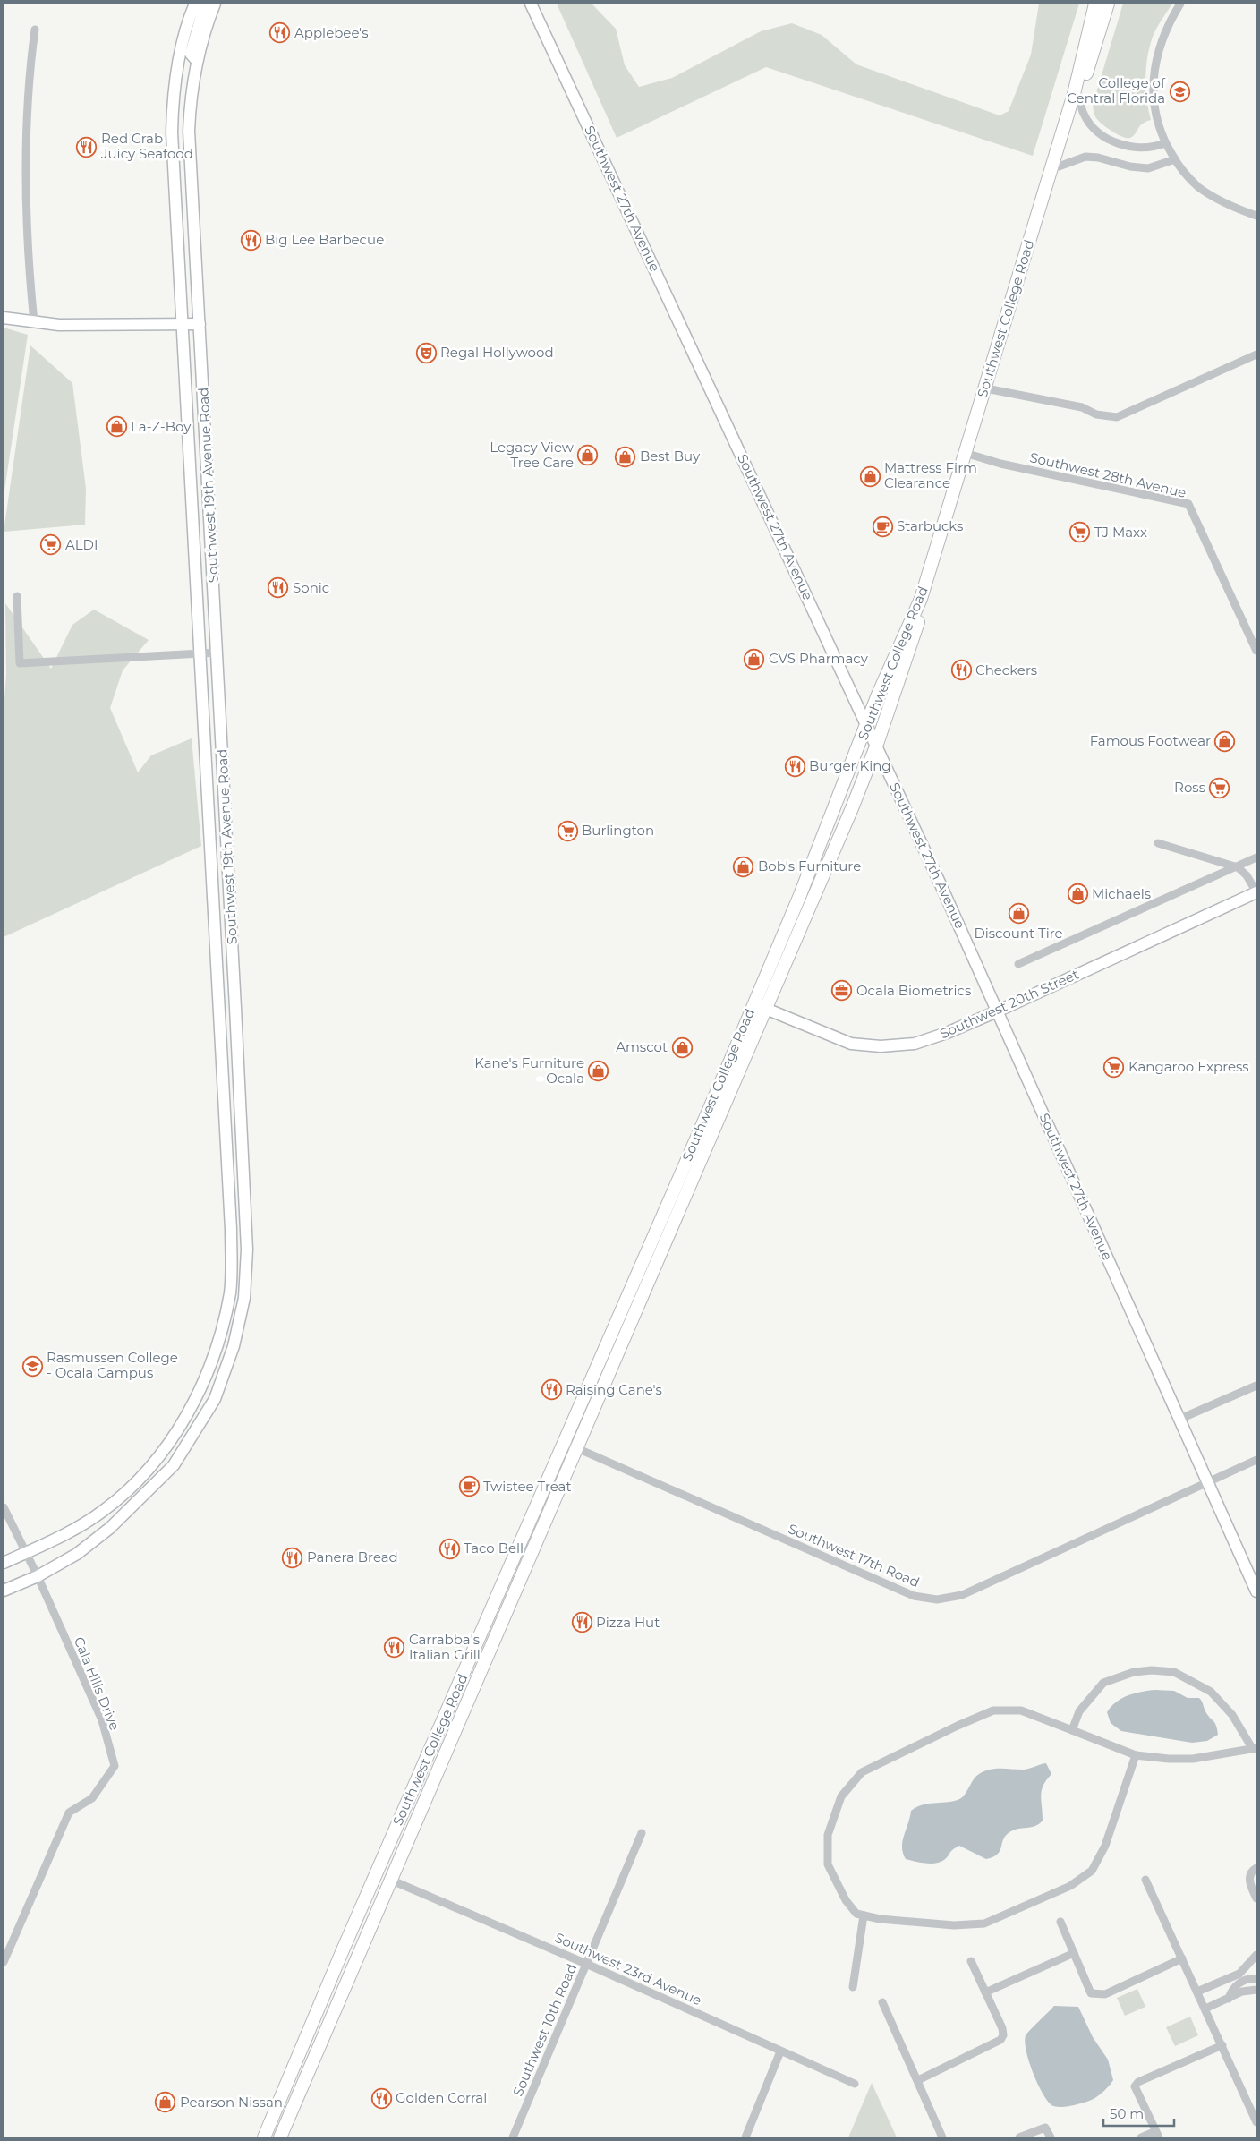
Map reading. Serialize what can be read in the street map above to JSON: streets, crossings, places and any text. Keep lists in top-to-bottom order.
{
  "streets": {
    "main road": [
      "Southwest 27th Avenue",
      "Southwest College Road",
      "Southwest 19th Avenue Road",
      "Southwest 20th Street"
    ],
    "street": [
      "Southwest 28th Avenue",
      "Southwest 17th Road",
      "Cala Hills Drive",
      "Southwest 23rd Avenue",
      "Southwest 10th Road"
    ]
  },
  "crossings": [
    ["Southwest 27th Avenue", "Southwest College Road"],
    ["Southwest 27th Avenue", "Southwest 20th Street"],
    ["Southwest 27th Avenue", "Southwest 17th Road"],
    ["Southwest College Road", "Southwest 28th Avenue"],
    ["Southwest College Road", "Southwest 20th Street"],
    ["Southwest College Road", "Southwest 17th Road"],
    ["Southwest College Road", "Southwest 23rd Avenue"],
    ["Southwest 19th Avenue Road", "Cala Hills Drive"],
    ["Southwest 23rd Avenue", "Southwest 10th Road"]
  ],
  "places": {
    "restaurant": [
      "Applebee's",
      "Red Crab Juicy Seafood",
      "Big Lee Barbecue",
      "Sonic",
      "Checkers",
      "Burger King",
      "Raising Cane's",
      "Taco Bell",
      "Panera Bread",
      "Pizza Hut",
      "Carrabba's Italian Grill",
      "Golden Corral"
    ],
    "school or university": ["College of Central Florida", "Rasmussen College - Ocala Campus"],
    "theatre": ["Regal Hollywood"],
    "shop": [
      "La-Z-Boy",
      "Legacy View Tree Care",
      "Best Buy",
      "Mattress Firm Clearance",
      "CVS Pharmacy",
      "Famous Footwear",
      "Bob's Furniture",
      "Michaels",
      "Discount Tire",
      "Amscot",
      "Kane's Furniture - Ocala",
      "Pearson Nissan"
    ],
    "cafe": ["Starbucks", "Twistee Treat"],
    "supermarket": [
      "TJ Maxx",
      "ALDI",
      "Ross",
      "Burlington",
      "Kangaroo Express"
    ],
    "office": ["Ocala Biometrics"]
  },
  "scale_bar": "50 m"
}
